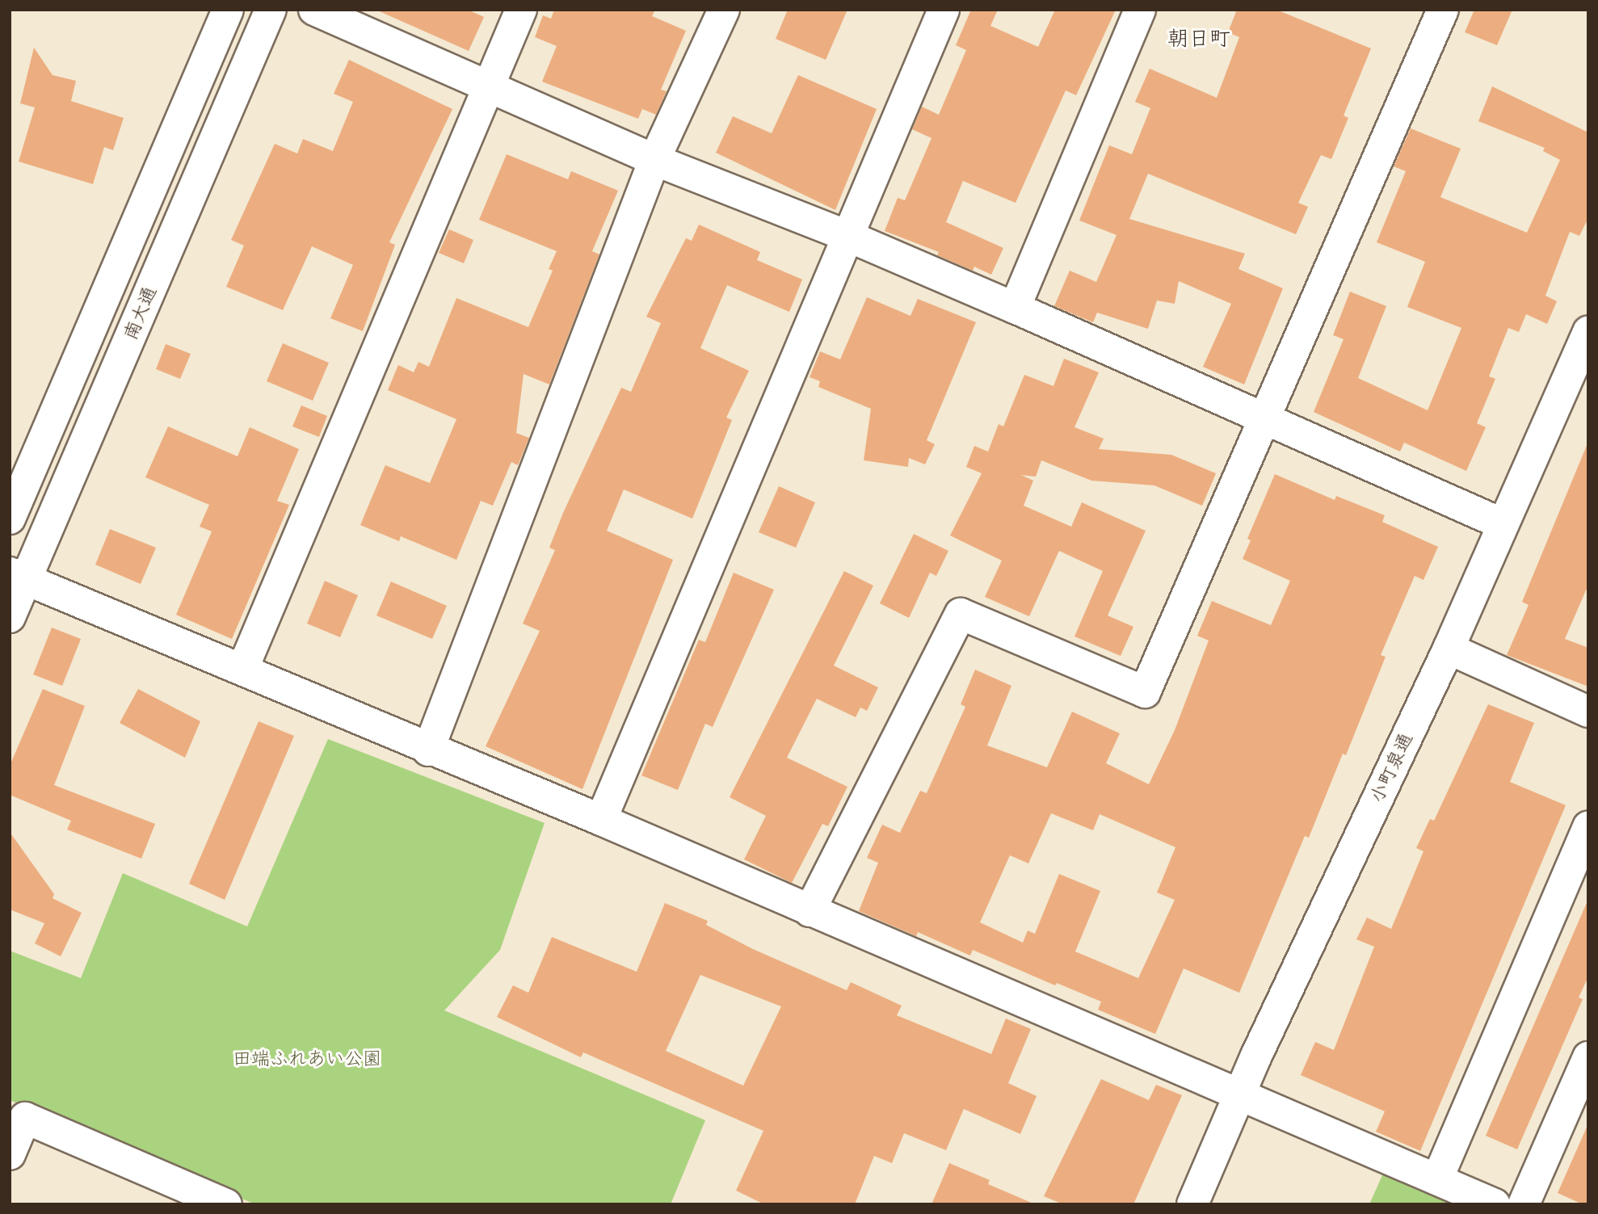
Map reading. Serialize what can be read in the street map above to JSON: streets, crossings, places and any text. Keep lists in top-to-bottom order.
{
  "streets": {
    "street": ["南大通", "小町泉通"]
  },
  "districts": ["朝日町"],
  "parks": ["田端ふれあい公園"]
}
